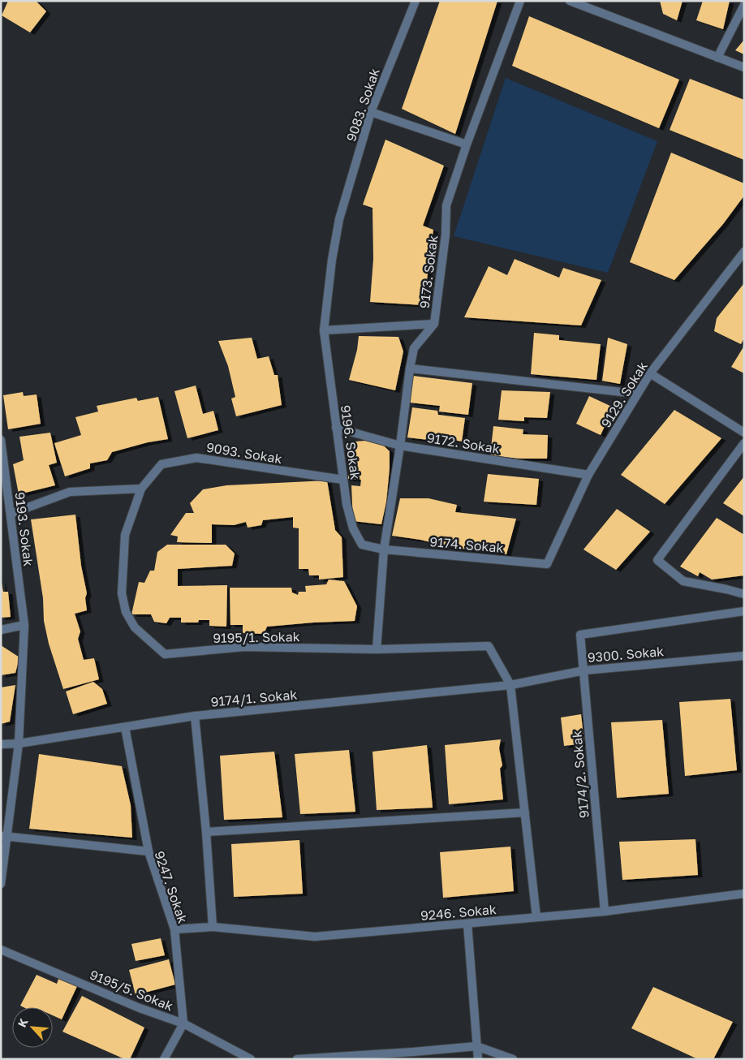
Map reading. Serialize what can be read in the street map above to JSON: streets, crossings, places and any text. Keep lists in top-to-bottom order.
{
  "streets": {
    "street": [
      "9083. Sokak",
      "9173. Sokak",
      "9129. Sokak",
      "9196. Sokak",
      "9172. Sokak",
      "9093. Sokak",
      "9193. Sokak",
      "9174. Sokak",
      "9195/1. Sokak",
      "9300. Sokak",
      "9174/1. Sokak",
      "9174/2. Sokak",
      "9247. Sokak",
      "9246. Sokak",
      "9195/5. Sokak"
    ]
  },
  "crossings": [
    ["9083. Sokak", "9196. Sokak"],
    ["9173. Sokak", "9196. Sokak"],
    ["9173. Sokak", "9172. Sokak"],
    ["9173. Sokak", "9174. Sokak"],
    ["9129. Sokak", "9172. Sokak"],
    ["9129. Sokak", "9174. Sokak"],
    ["9196. Sokak", "9172. Sokak"],
    ["9196. Sokak", "9093. Sokak"],
    ["9196. Sokak", "9174. Sokak"],
    ["9093. Sokak", "9195/1. Sokak"],
    ["9193. Sokak", "9174/1. Sokak"],
    ["9193. Sokak", "9247. Sokak"],
    ["9195/1. Sokak", "9300. Sokak"],
    ["9195/1. Sokak", "9174/1. Sokak"],
    ["9300. Sokak", "9174/1. Sokak"],
    ["9300. Sokak", "9174/2. Sokak"],
    ["9174/2. Sokak", "9246. Sokak"],
    ["9247. Sokak", "9246. Sokak"],
    ["9247. Sokak", "9195/5. Sokak"]
  ],
  "north": "top left"
}
